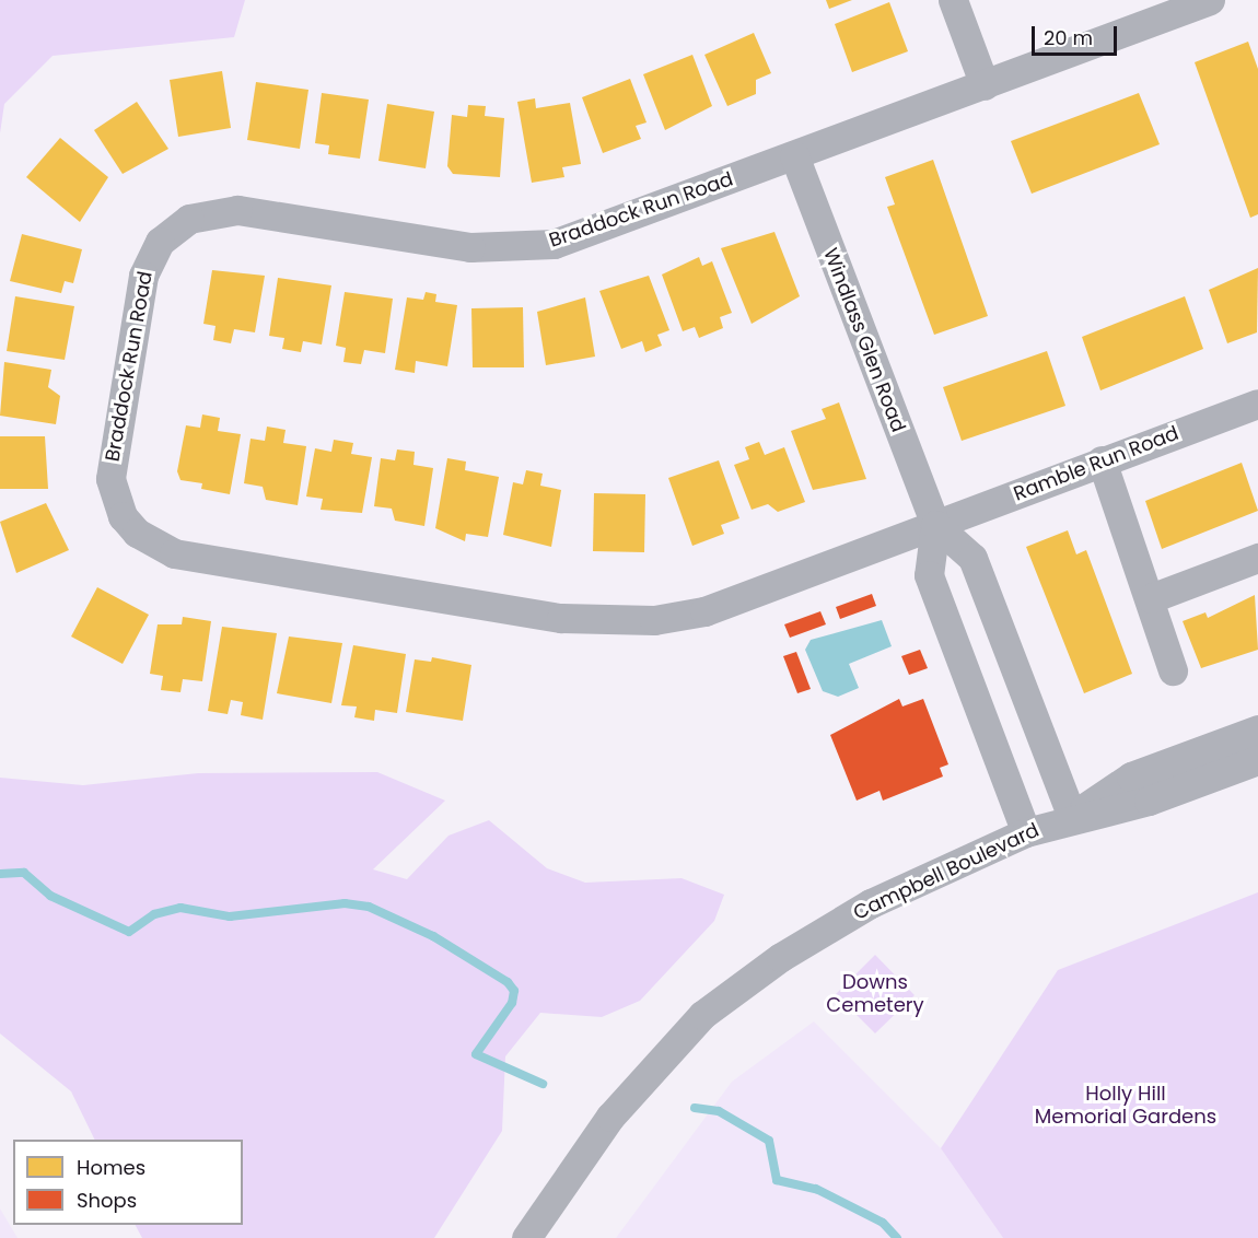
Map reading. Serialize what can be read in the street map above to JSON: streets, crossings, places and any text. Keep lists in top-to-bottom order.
{
  "streets": {
    "street": [
      "Braddock Run Road",
      "Windlass Glen Road",
      "Ramble Run Road",
      "Campbell Boulevard"
    ]
  },
  "crossings": [
    ["Braddock Run Road", "Windlass Glen Road"],
    ["Braddock Run Road", "Ramble Run Road"],
    ["Windlass Glen Road", "Ramble Run Road"],
    ["Windlass Glen Road", "Campbell Boulevard"]
  ],
  "parks": ["Downs Cemetery", "Holly Hill Memorial Gardens"],
  "legend": ["Homes", "Shops"],
  "scale_bar": "20 m"
}
